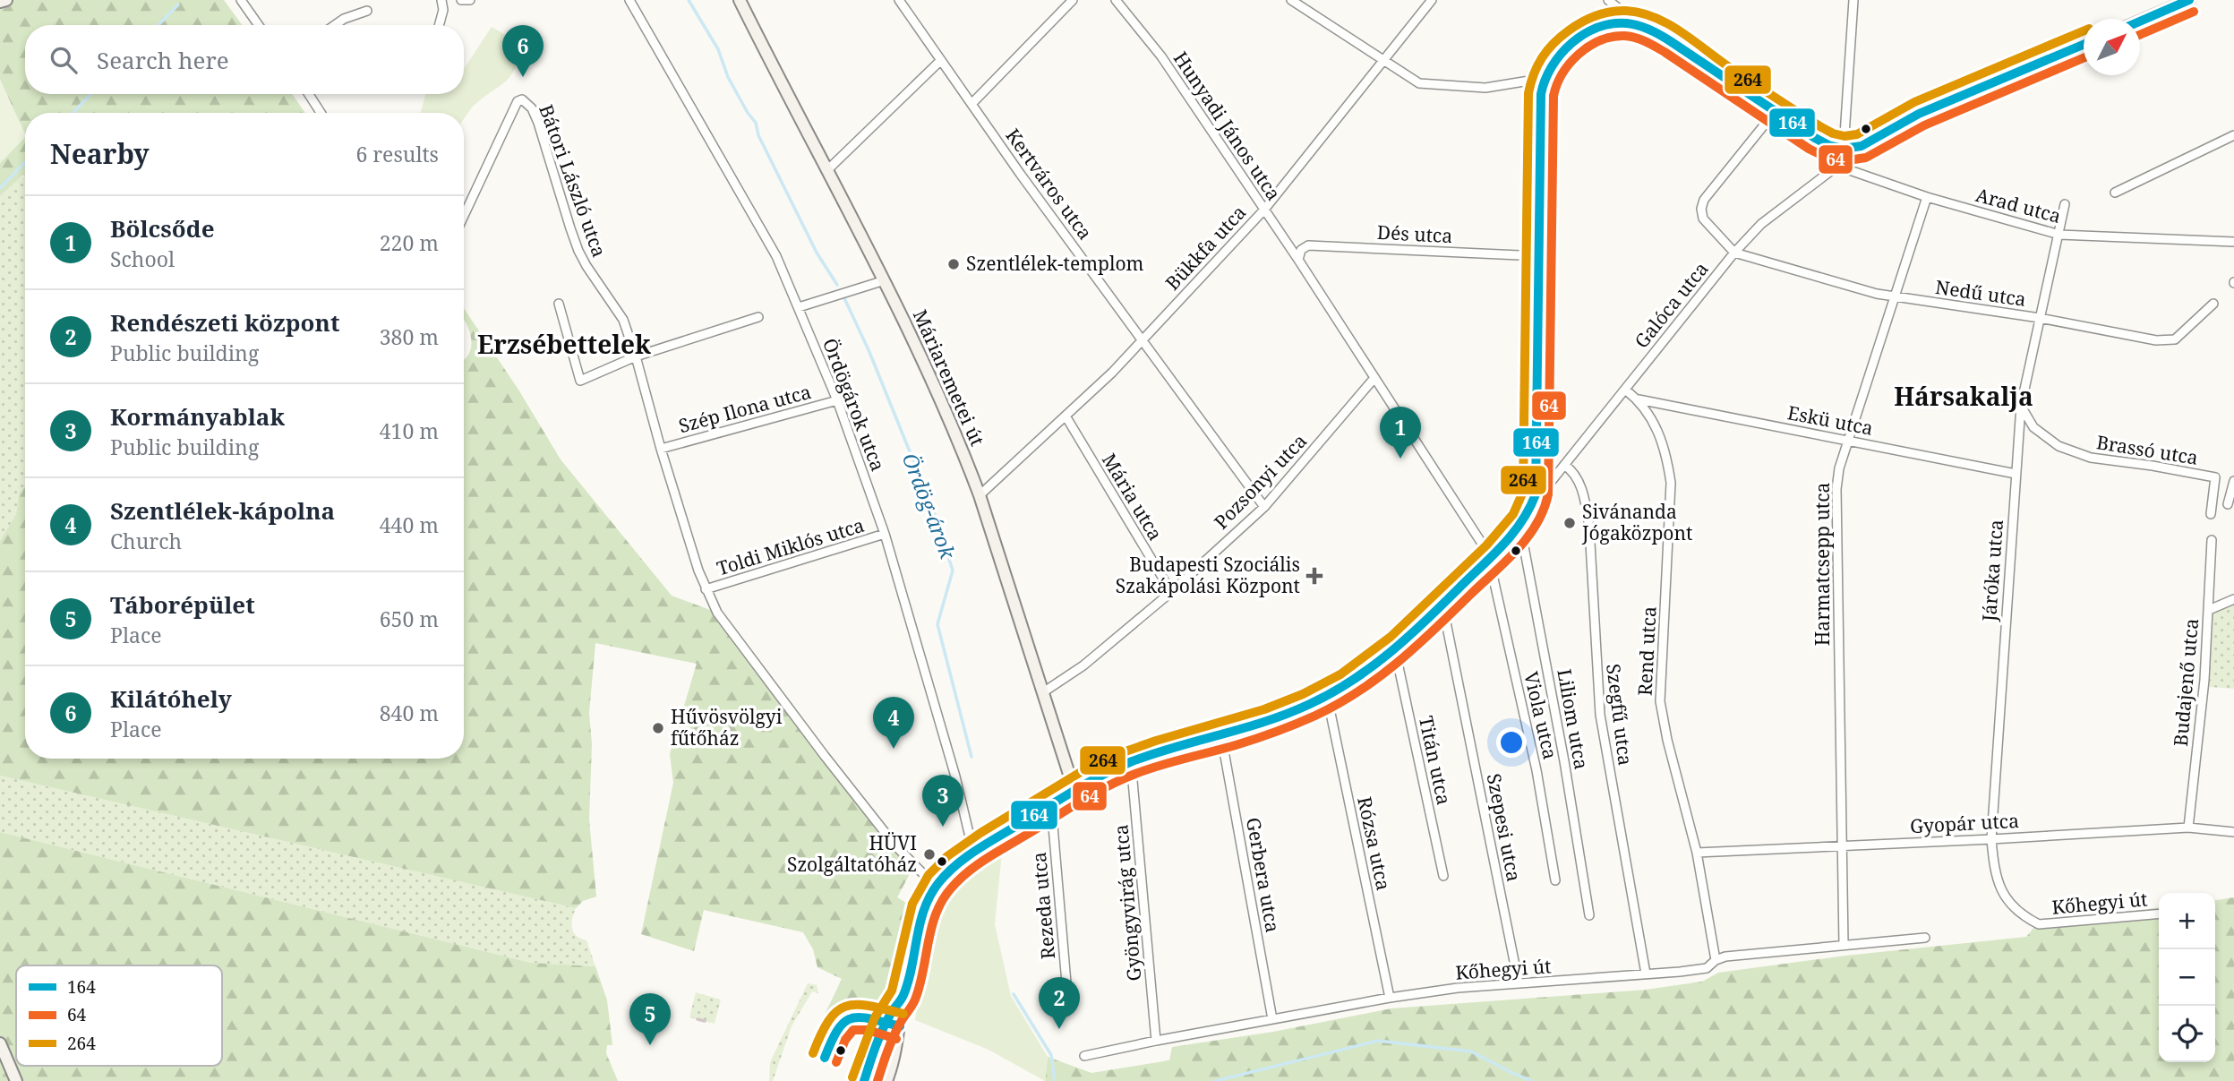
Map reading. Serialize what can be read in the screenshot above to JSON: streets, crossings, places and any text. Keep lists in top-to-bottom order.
{
  "streets": {
    "main road": ["Máriaremetei út"],
    "street": [
      "Hunyadi János utca",
      "Bátori László utca",
      "Kertváros utca",
      "Arad utca",
      "Dés utca",
      "Bükkfa utca",
      "Nedű utca",
      "Galóca utca",
      "Ördögárok utca",
      "Szép Ilona utca",
      "Eskü utca",
      "Brassó utca",
      "Pozsonyi utca",
      "Mária utca",
      "Toldi Miklós utca",
      "Harmatcsepp utca",
      "Járóka utca",
      "Rend utca",
      "Budajenő utca",
      "Szegfű utca",
      "Viola utca",
      "Liliom utca",
      "Titán utca",
      "Gyopár utca",
      "Szepesi utca",
      "Rózsa utca",
      "Gerbera utca",
      "Gyöngyvirág utca",
      "Kőhegyi út",
      "Rezeda utca"
    ]
  },
  "crossings": [
    ["Hunyadi János utca", "Dés utca"],
    ["Hunyadi János utca", "Bükkfa utca"],
    ["Hunyadi János utca", "Pozsonyi utca"],
    ["Hunyadi János utca", "Viola utca"],
    ["Bátori László utca", "Szép Ilona utca"],
    ["Bátori László utca", "Toldi Miklós utca"],
    ["Kertváros utca", "Bükkfa utca"],
    ["Kertváros utca", "Pozsonyi utca"],
    ["Arad utca", "Galóca utca"],
    ["Arad utca", "Harmatcsepp utca"],
    ["Arad utca", "Járóka utca"],
    ["Bükkfa utca", "Máriaremetei út"],
    ["Bükkfa utca", "Mária utca"],
    ["Nedű utca", "Galóca utca"],
    ["Nedű utca", "Harmatcsepp utca"],
    ["Nedű utca", "Járóka utca"],
    ["Galóca utca", "Rend utca"],
    ["Galóca utca", "Szegfű utca"],
    ["Máriaremetei út", "Pozsonyi utca"],
    ["Ördögárok utca", "Szép Ilona utca"],
    ["Ördögárok utca", "Toldi Miklós utca"],
    ["Eskü utca", "Harmatcsepp utca"],
    ["Eskü utca", "Járóka utca"],
    ["Eskü utca", "Rend utca"],
    ["Brassó utca", "Járóka utca"],
    ["Pozsonyi utca", "Mária utca"],
    ["Harmatcsepp utca", "Gyopár utca"],
    ["Harmatcsepp utca", "Kőhegyi út"],
    ["Járóka utca", "Gyopár utca"],
    ["Járóka utca", "Kőhegyi út"],
    ["Rend utca", "Gyopár utca"],
    ["Rend utca", "Kőhegyi út"],
    ["Budajenő utca", "Gyopár utca"],
    ["Szegfű utca", "Kőhegyi út"],
    ["Szepesi utca", "Kőhegyi út"],
    ["Rózsa utca", "Kőhegyi út"],
    ["Gerbera utca", "Kőhegyi út"],
    ["Gyöngyvirág utca", "Kőhegyi út"]
  ],
  "districts": ["Erzsébettelek", "Hársakalja"],
  "water": ["Ördög-árok"],
  "places": {
    "other": [
      "Szentlélek-templom",
      "Sivánanda Jógaközpont",
      "Hűvösvölgyi fűtőház",
      "HÜVI Szolgáltatóház"
    ],
    "health": ["Budapesti Szociális Szakápolási Központ"]
  },
  "lines": ["transit line 164", "transit line 264", "transit line 64"],
  "legend": ["164", "64", "264"],
  "north": "top right",
  "page": {
    "pins": [
      "6",
      "1",
      "4",
      "3",
      "2",
      "5"
    ],
    "search": "Search here",
    "heading": ["Nearby", "6 results"],
    "list": [
      {
        "mark": "1",
        "name": "Bölcsőde",
        "note": "School",
        "value": "220 m"
      },
      {
        "mark": "2",
        "name": "Rendészeti központ",
        "note": "Public building",
        "value": "380 m"
      },
      {
        "mark": "3",
        "name": "Kormányablak",
        "note": "Public building",
        "value": "410 m"
      },
      {
        "mark": "4",
        "name": "Szentlélek-kápolna",
        "note": "Church",
        "value": "440 m"
      },
      {
        "mark": "5",
        "name": "Táborépület",
        "note": "Place",
        "value": "650 m"
      },
      {
        "mark": "6",
        "name": "Kilátóhely",
        "note": "Place",
        "value": "840 m"
      }
    ],
    "map_buttons": ["+", "−"]
  }
}
